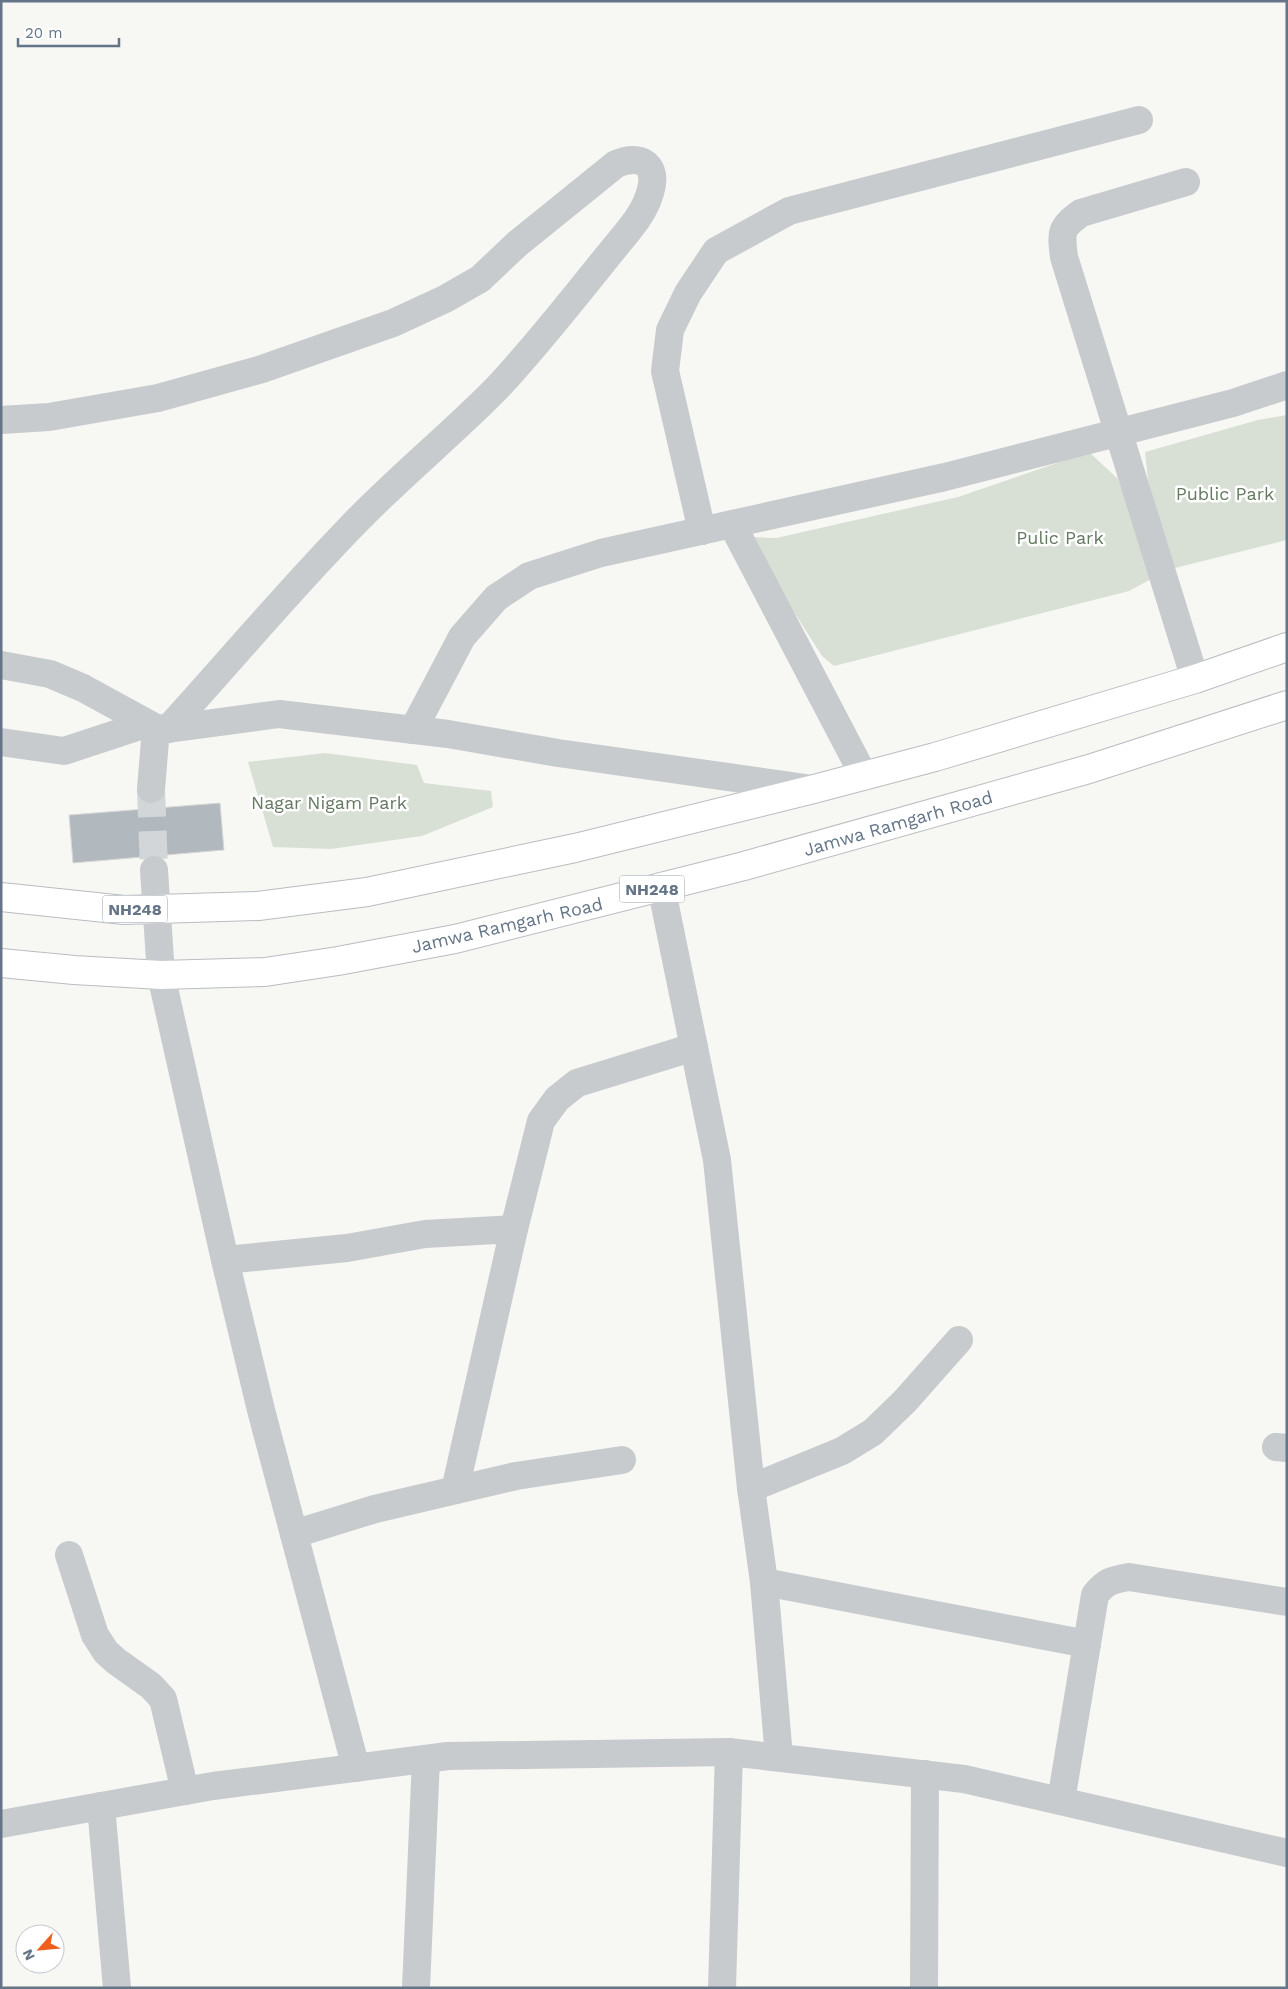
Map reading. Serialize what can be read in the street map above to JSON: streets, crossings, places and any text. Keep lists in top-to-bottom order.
{
  "streets": {
    "highway": ["Jamwa Ramgarh Road", "NH248"]
  },
  "parks": ["Public Park", "Pulic Park", "Nagar Nigam Park"],
  "scale_bar": "20 m",
  "north": "bottom left"
}
